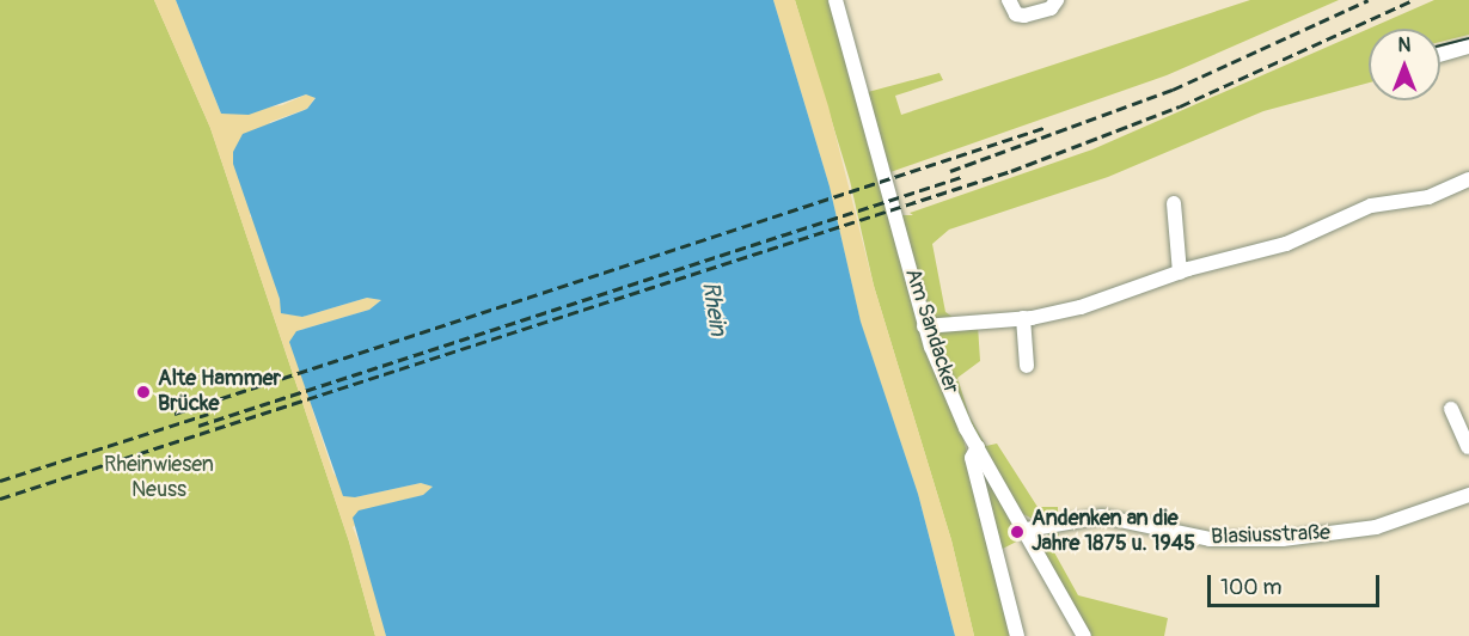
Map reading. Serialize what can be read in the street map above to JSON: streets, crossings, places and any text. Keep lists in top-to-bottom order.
{
  "streets": {
    "street": ["Am Sandacker", "Blasiusstraße"]
  },
  "crossings": [
    ["Am Sandacker", "Blasiusstraße"]
  ],
  "water": ["Rhein"],
  "parks": ["Rheinwiesen Neuss"],
  "places": ["Alte Hammer Brücke", "Andenken an die Jahre 1875 u. 1945"],
  "scale_bar": "100 m",
  "north": "top"
}
